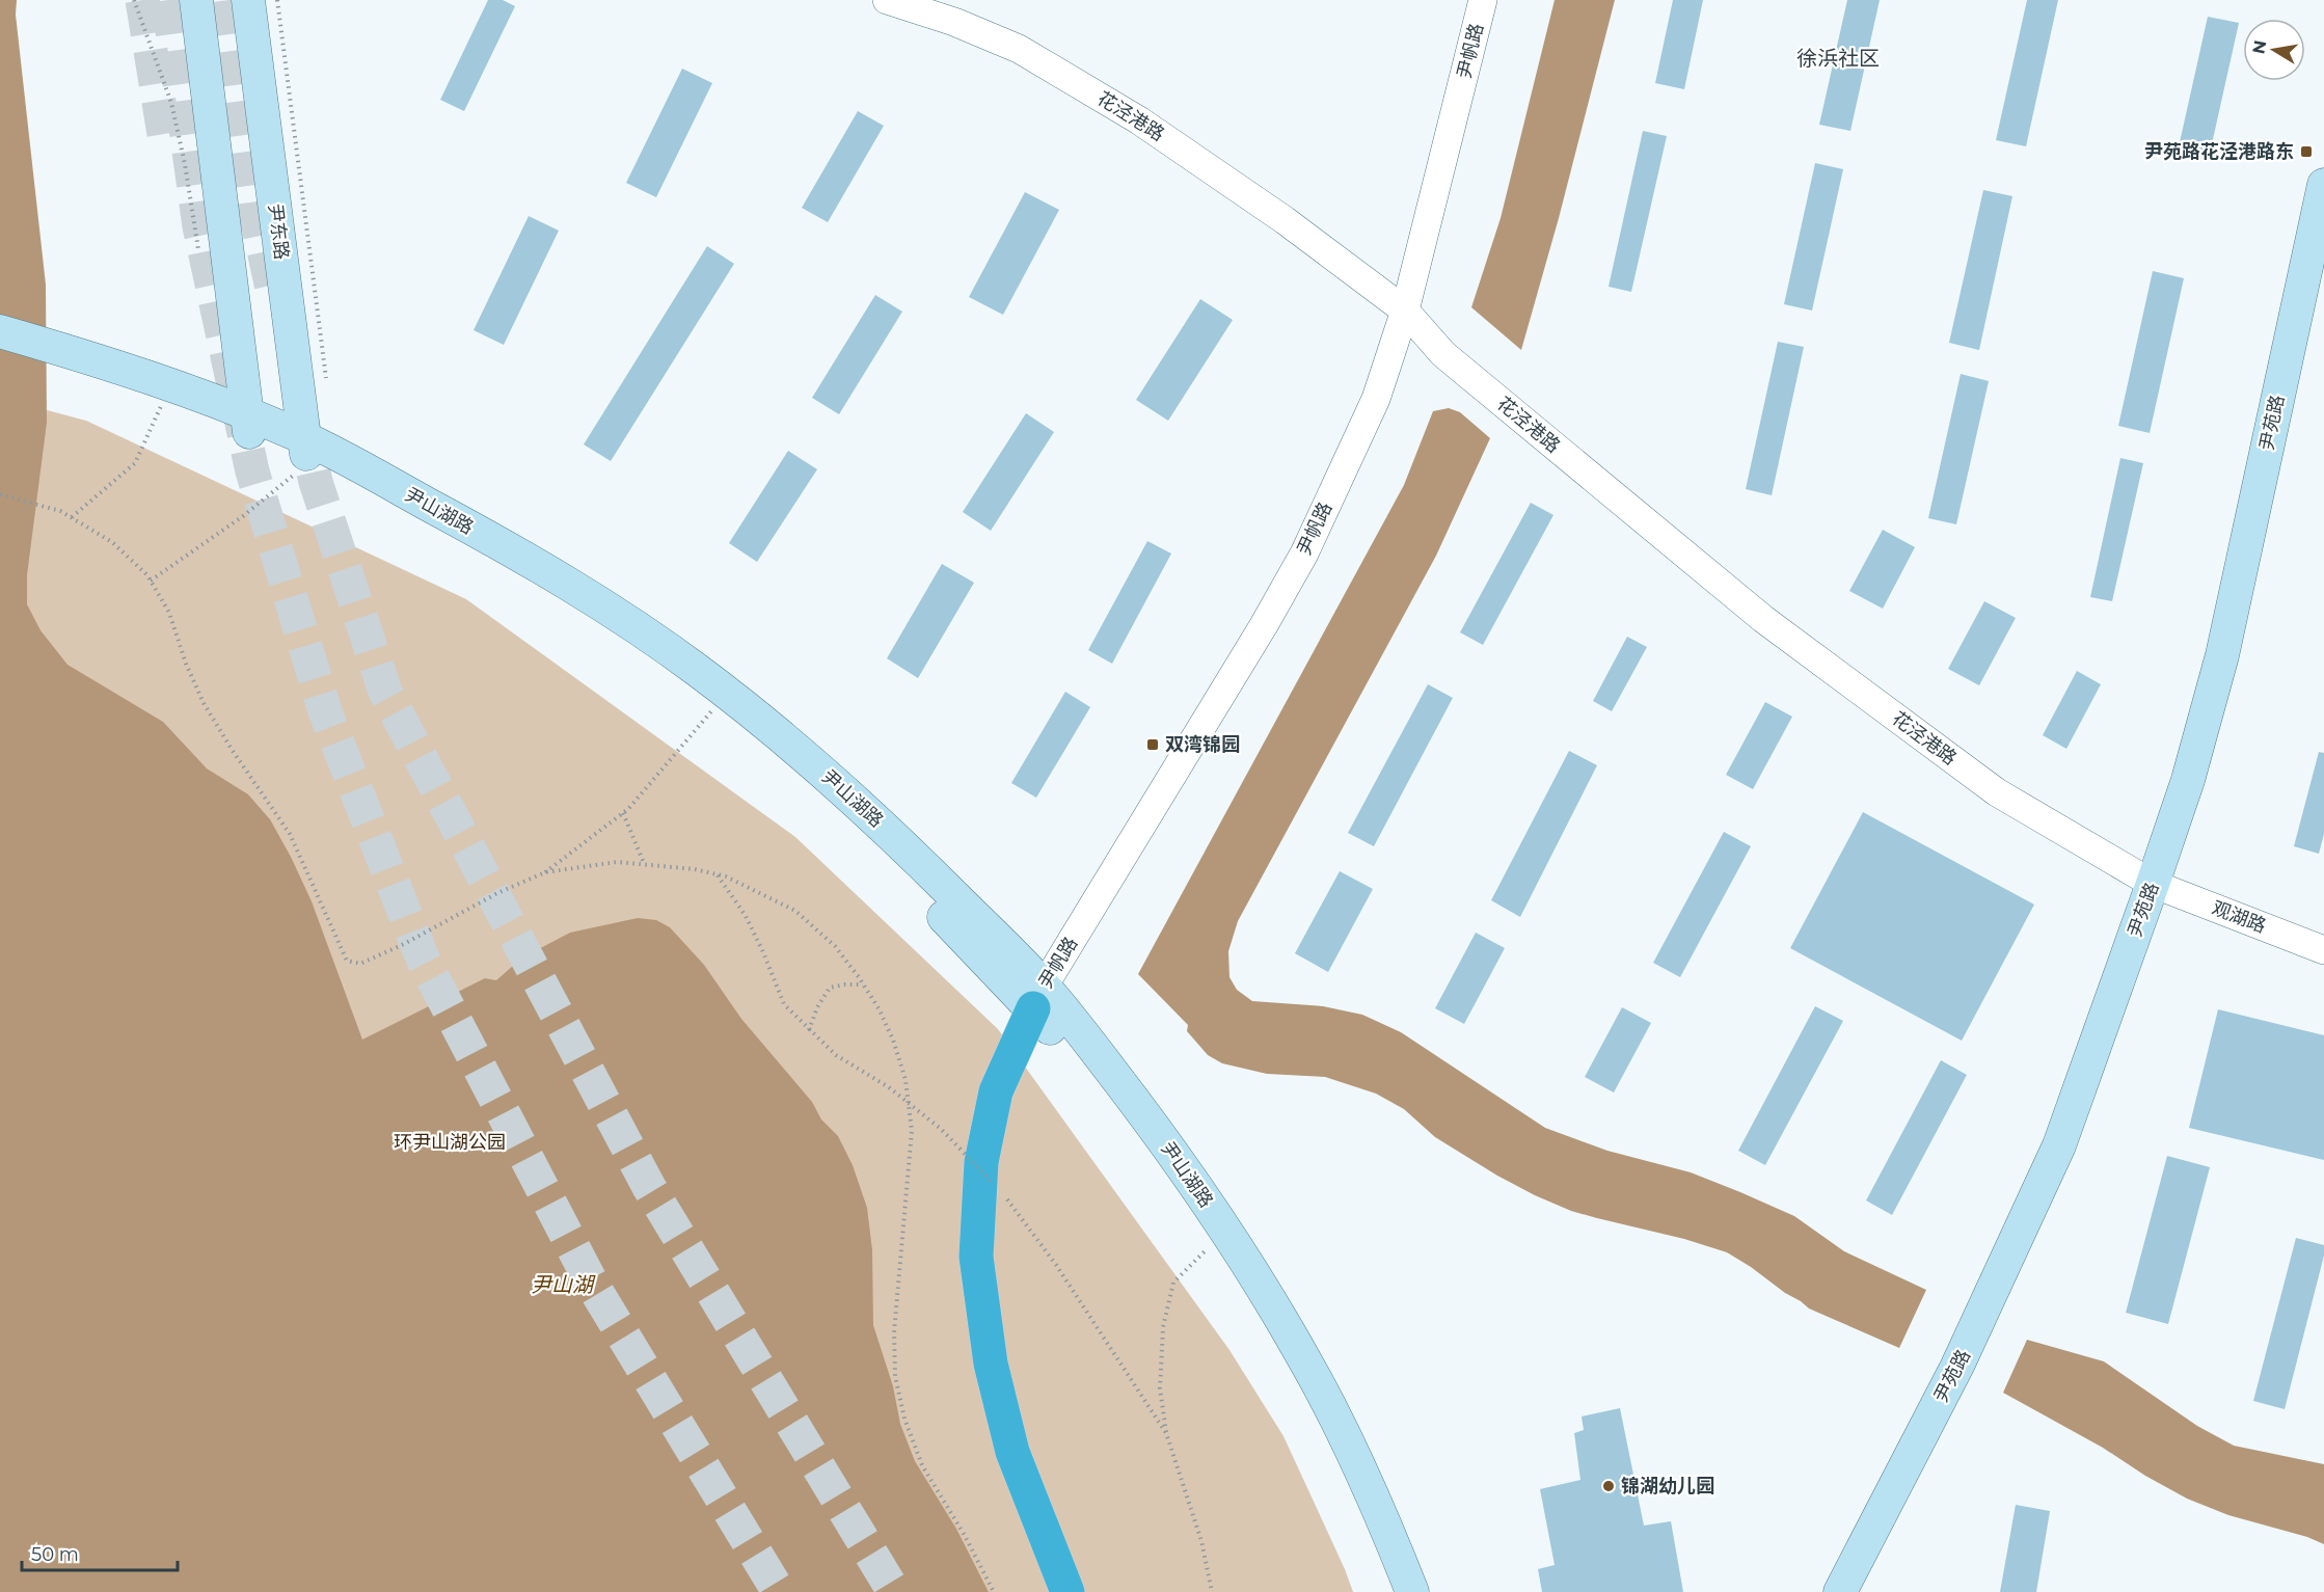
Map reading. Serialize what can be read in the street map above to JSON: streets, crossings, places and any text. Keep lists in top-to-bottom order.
{
  "streets": {
    "main road": ["尹东路", "尹苑路", "尹山湖路"],
    "street": ["尹帆路", "花泾港路", "观湖路"]
  },
  "crossings": [
    ["尹帆路", "花泾港路"],
    ["尹帆路", "尹山湖路"],
    ["花泾港路", "尹苑路"],
    ["花泾港路", "观湖路"],
    ["尹东路", "尹山湖路"],
    ["尹苑路", "观湖路"]
  ],
  "districts": ["徐浜社区"],
  "water": ["尹山湖"],
  "parks": ["环尹山湖公园"],
  "places": {
    "transit": ["尹苑路花泾港路东", "双湾锦园"],
    "other": ["锦湖幼儿园"]
  },
  "scale_bar": "50 m",
  "north": "left"
}
